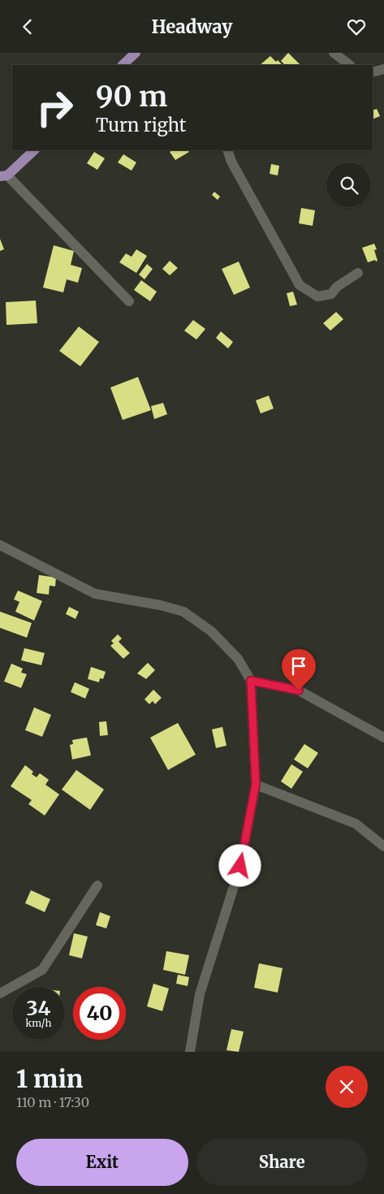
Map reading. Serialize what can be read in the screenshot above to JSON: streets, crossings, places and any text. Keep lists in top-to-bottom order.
{
  "page": {
    "header": "Headway",
    "turn": ["90 m", "Turn right"],
    "speed": "34 km/h",
    "limit": "40",
    "heading": ["1 min", "110 m · 17:30"],
    "buttons": ["Exit", "Share"]
  }
}
